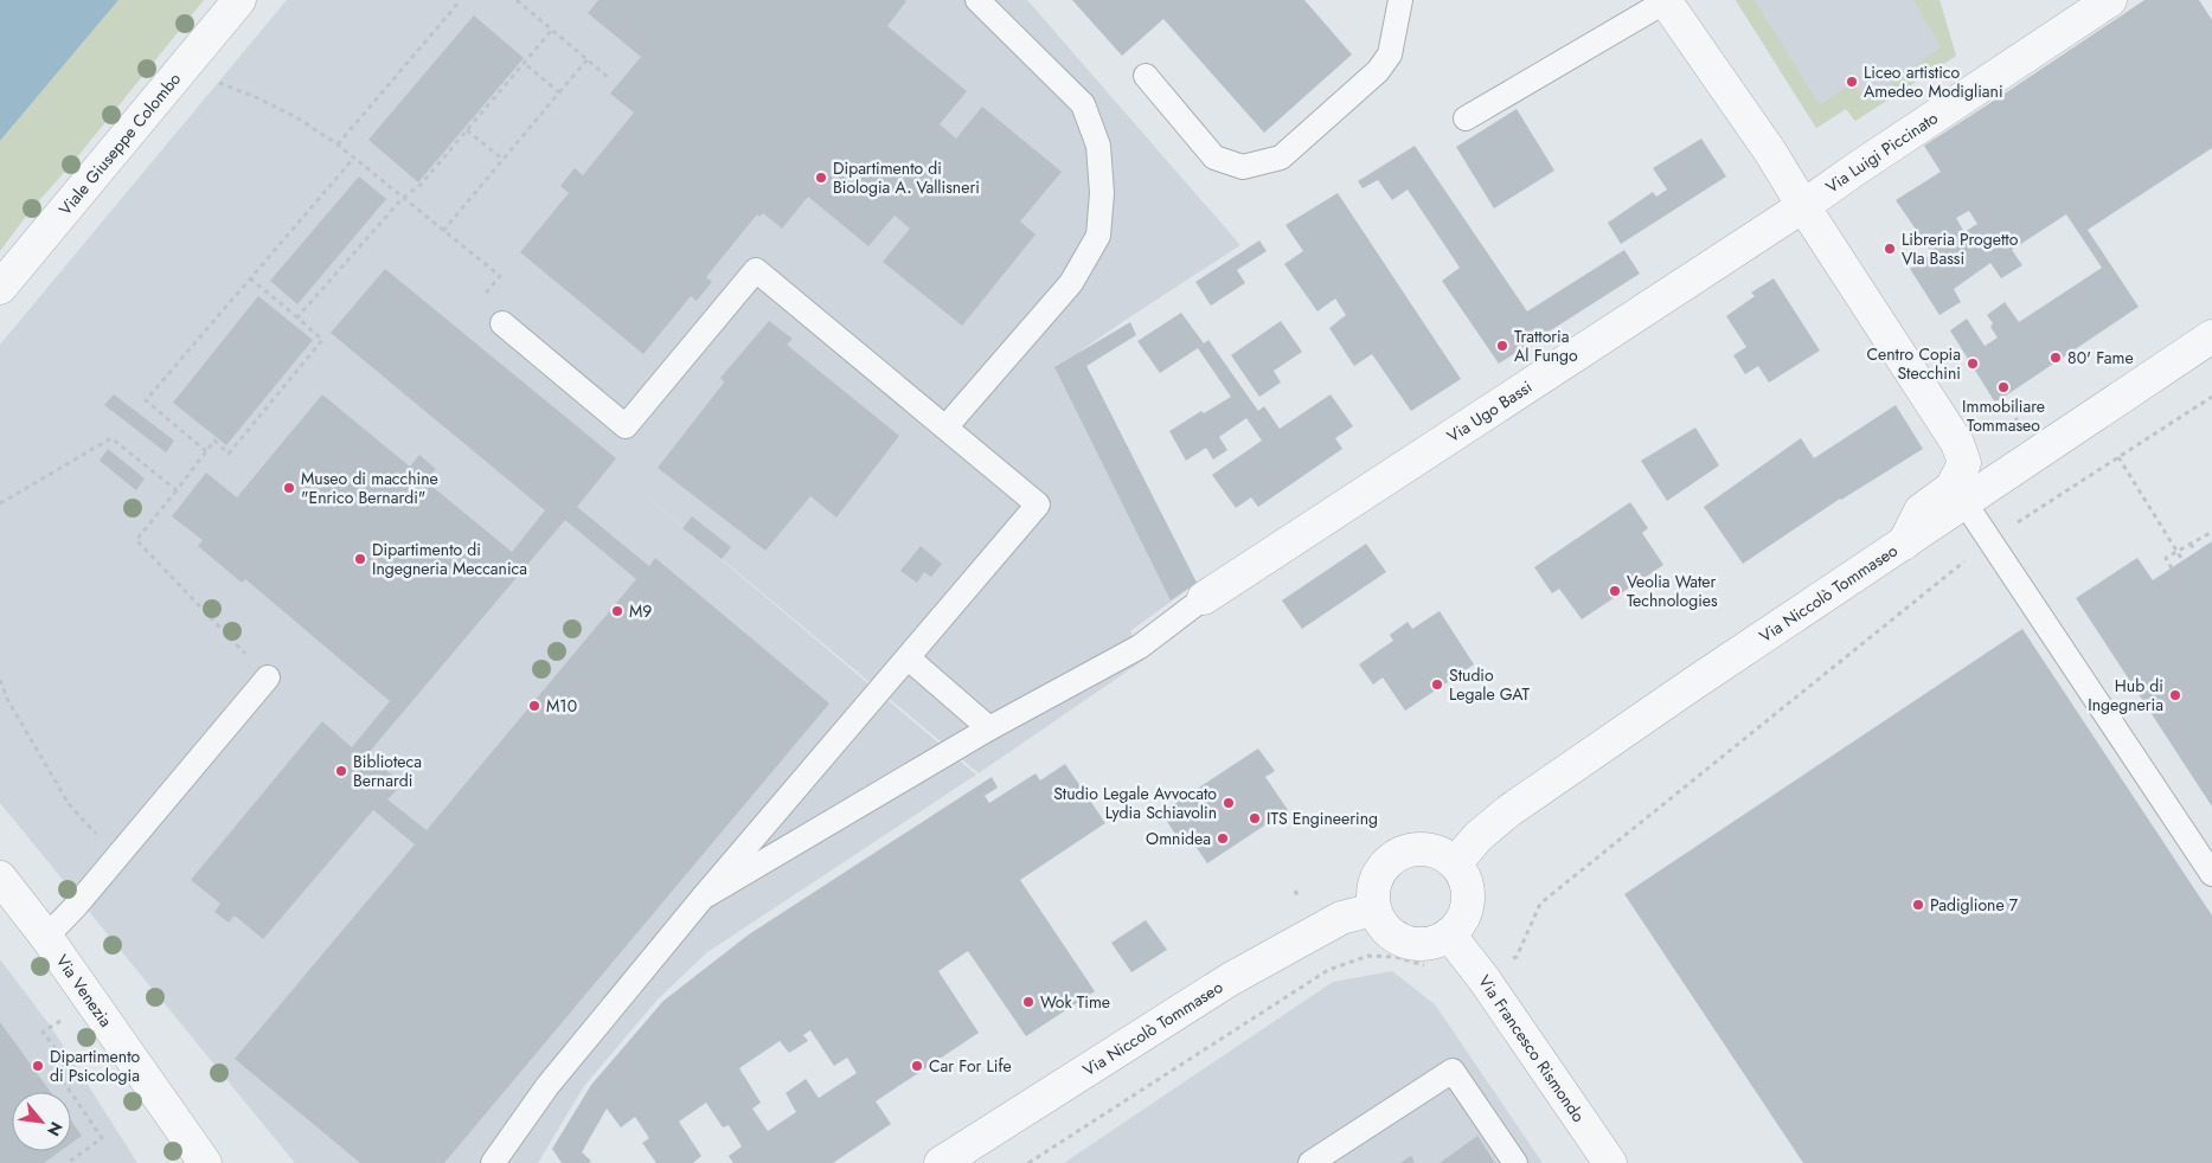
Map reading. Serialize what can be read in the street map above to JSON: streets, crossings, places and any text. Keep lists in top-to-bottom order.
{
  "streets": {
    "street": [
      "Viale Giuseppe Colombo",
      "Via Luigi Piccinato",
      "Via Ugo Bassi",
      "Via Niccolò Tommaseo",
      "Via Venezia",
      "Via Francesco Rismondo"
    ]
  },
  "crossings": [
    ["Via Luigi Piccinato", "Via Ugo Bassi"],
    ["Via Niccolò Tommaseo", "Via Francesco Rismondo"]
  ],
  "places": [
    "Liceo artistico Amedeo Modigliani",
    "Dipartimento di Biologia A. Vallisneri",
    "Libreria Progetto VIa Bassi",
    "Trattoria Al Fungo",
    "80' Fame",
    "Centro Copia Stecchini",
    "Immobiliare Tommaseo",
    "Museo di macchine \"Enrico Bernardi\"",
    "Dipartimento di Ingegneria Meccanica",
    "Veolia Water Technologies",
    "M9",
    "Studio Legale GAT",
    "Hub di Ingegneria",
    "M10",
    "Biblioteca Bernardi",
    "Studio Legale Avvocato Lydia Schiavolin",
    "ITS Engineering",
    "Omnidea",
    "Padiglione 7",
    "Wok Time",
    "Dipartimento di Psicologia",
    "Car For Life"
  ],
  "north": "bottom right"
}
